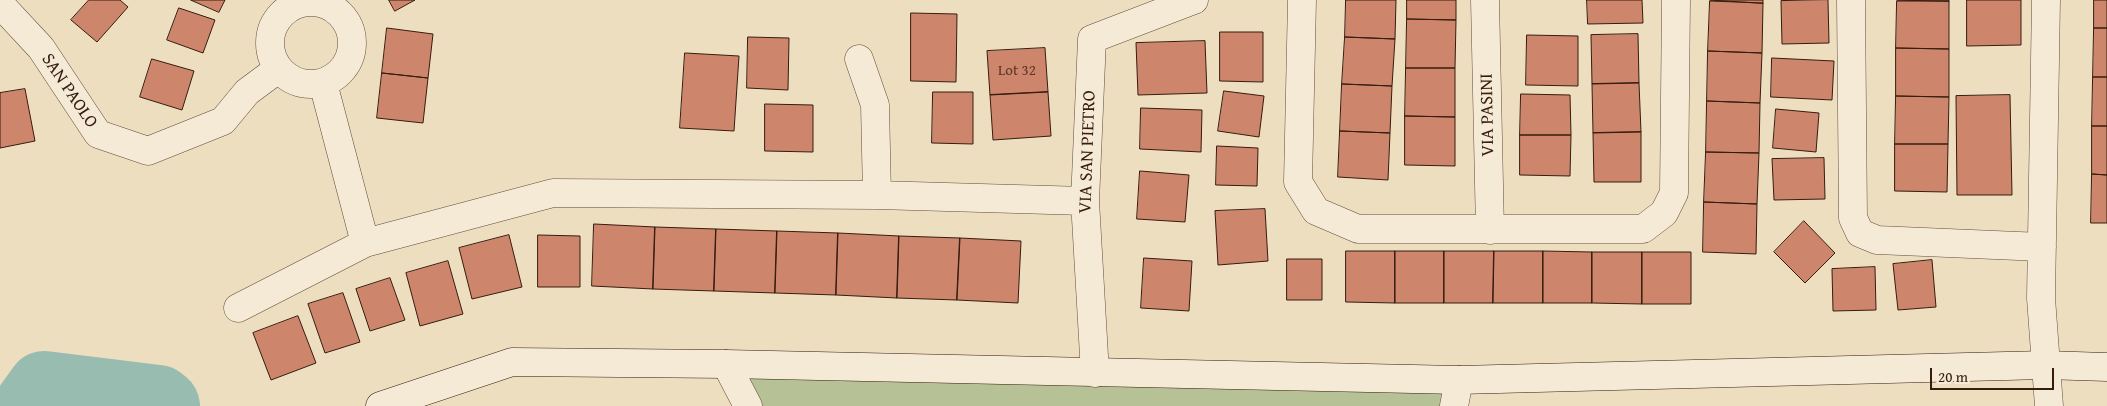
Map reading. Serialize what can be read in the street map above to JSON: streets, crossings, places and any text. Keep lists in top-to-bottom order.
{
  "streets": {
    "street": ["SAN PAOLO", "VIA PASINI", "VIA SAN PIETRO"]
  },
  "house_numbers": ["Lot 32"],
  "scale_bar": "20 m"
}
